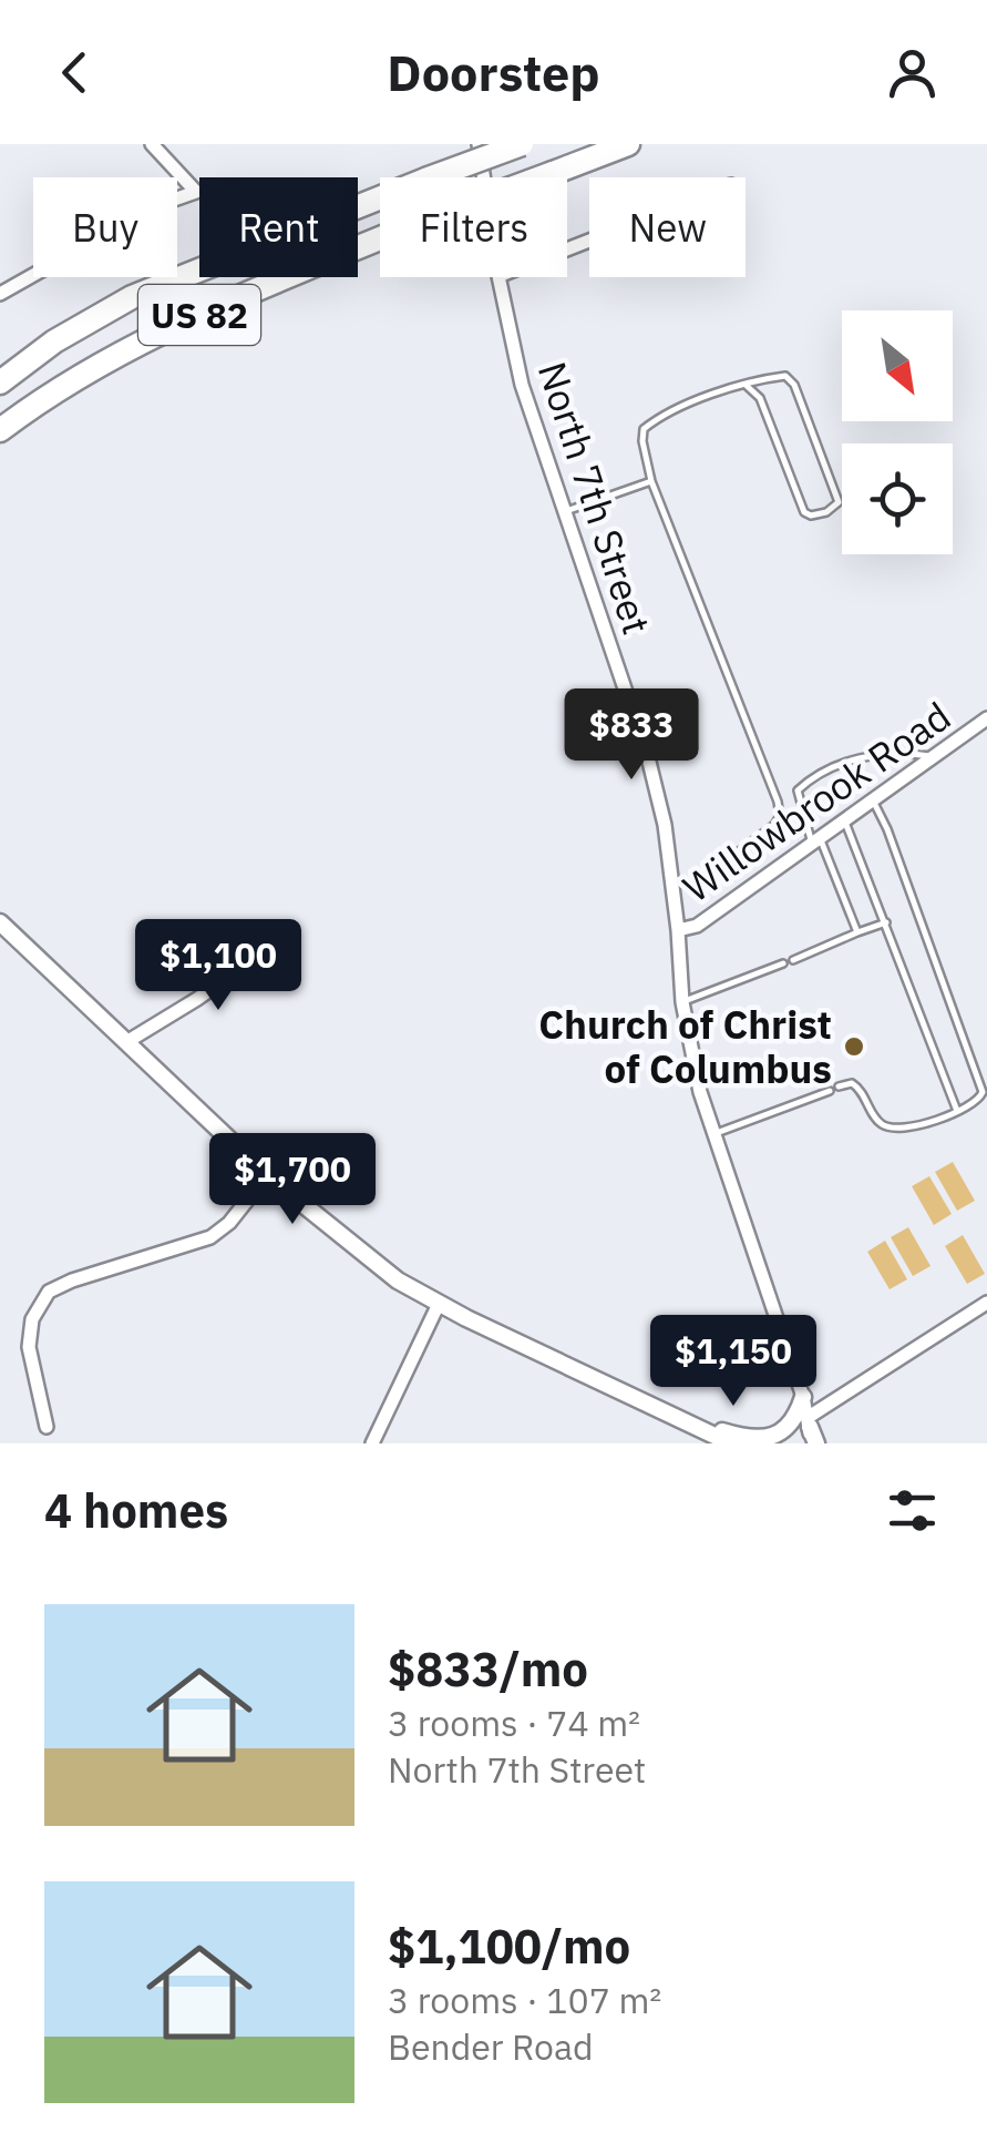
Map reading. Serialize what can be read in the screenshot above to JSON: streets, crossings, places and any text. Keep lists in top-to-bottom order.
{
  "streets": {
    "highway": ["US 82"],
    "street": ["North 7th Street", "Willowbrook Road"]
  },
  "crossings": [
    ["North 7th Street", "Willowbrook Road"]
  ],
  "places": ["Church of Christ of Columbus"],
  "north": "bottom right",
  "page": {
    "header": "Doorstep",
    "chip": [
      "Buy",
      "Rent",
      "Filters",
      "New"
    ],
    "price": [
      "$833",
      "$1,100",
      "$1,700",
      "$1,150"
    ],
    "heading": "4 homes",
    "list": [
      {
        "name": "$833/mo",
        "note": "3 rooms · 74 m² · North 7th Street"
      },
      {
        "name": "$1,100/mo",
        "note": "3 rooms · 107 m² · Bender Road"
      }
    ]
  }
}
